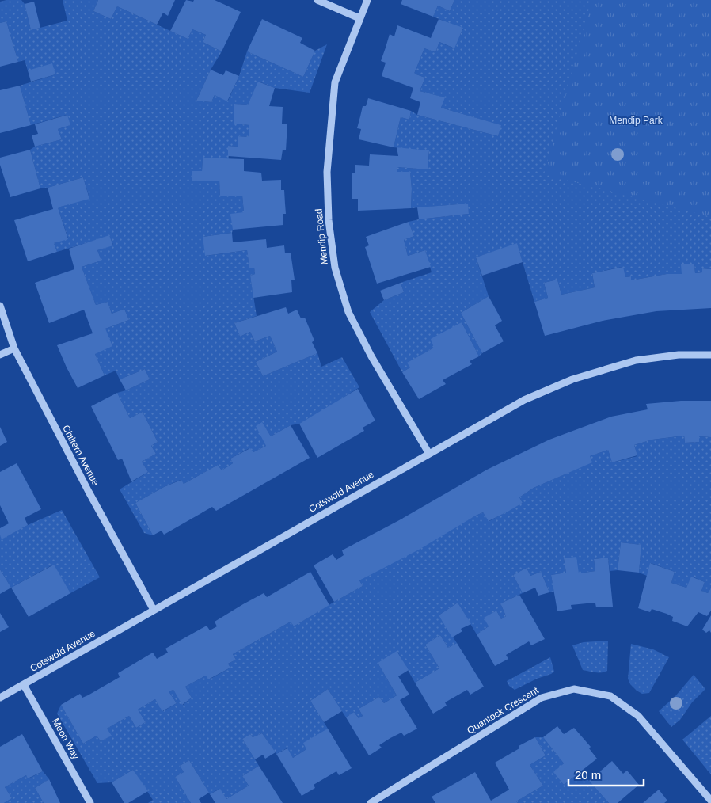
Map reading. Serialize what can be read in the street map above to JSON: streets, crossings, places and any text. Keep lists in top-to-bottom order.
{
  "streets": {
    "street": [
      "Mendip Road",
      "Chiltern Avenue",
      "Cotswold Avenue",
      "Quantock Crescent",
      "Meon Way"
    ]
  },
  "crossings": [
    ["Mendip Road", "Cotswold Avenue"],
    ["Chiltern Avenue", "Cotswold Avenue"],
    ["Cotswold Avenue", "Meon Way"]
  ],
  "parks": ["Mendip Park"],
  "scale_bar": "20 m"
}
